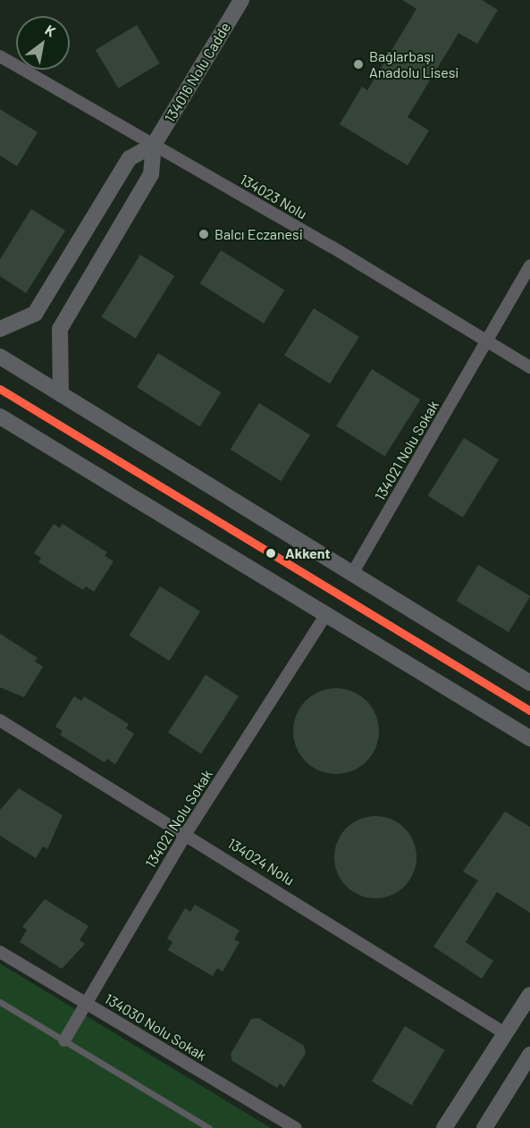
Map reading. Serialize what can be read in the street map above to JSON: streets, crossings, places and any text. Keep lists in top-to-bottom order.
{
  "streets": {
    "main road": ["134016 Nolu Cadde"],
    "street": [
      "134023 Nolu",
      "134021 Nolu Sokak",
      "134024 Nolu",
      "134030 Nolu Sokak"
    ]
  },
  "crossings": [
    ["134016 Nolu Cadde", "134023 Nolu"],
    ["134023 Nolu", "134021 Nolu Sokak"],
    ["134021 Nolu Sokak", "134024 Nolu"],
    ["134021 Nolu Sokak", "134030 Nolu Sokak"]
  ],
  "places": ["Bağlarbaşı Anadolu Lisesi", "Balcı Eczanesi", "Akkent"],
  "north": "top right"
}
